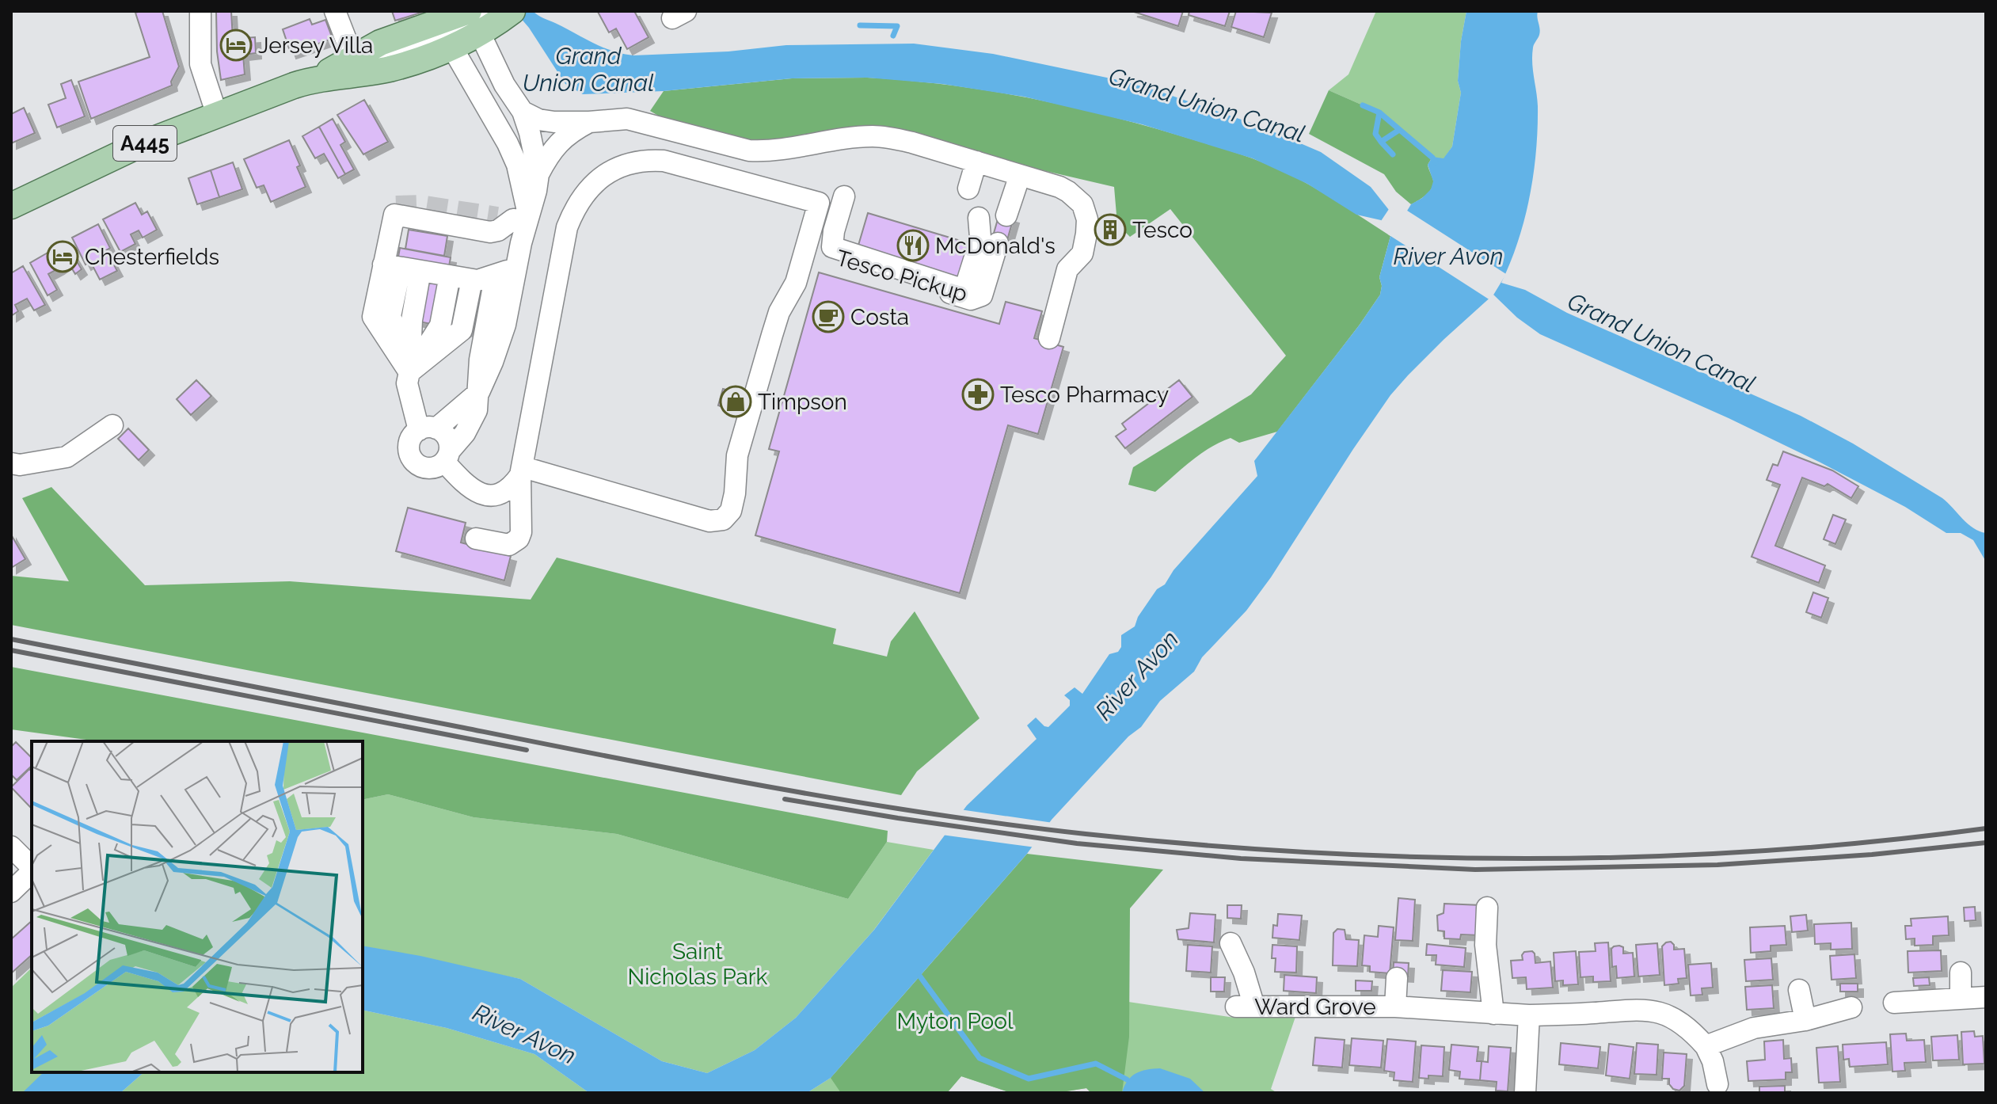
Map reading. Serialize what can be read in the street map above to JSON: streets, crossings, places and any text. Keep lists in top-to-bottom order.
{
  "streets": {
    "main road": ["A445"],
    "street": ["Tesco Pickup", "Ward Grove"]
  },
  "water": ["Grand Union Canal", "River Avon"],
  "parks": ["Saint Nicholas Park", "Myton Pool"],
  "places": {
    "hotel": ["Jersey Villa", "Chesterfields"],
    "building": ["Tesco"],
    "restaurant": ["McDonald's"],
    "cafe": ["Costa"],
    "pharmacy": ["Tesco Pharmacy"],
    "shop": ["Timpson"]
  }
}
